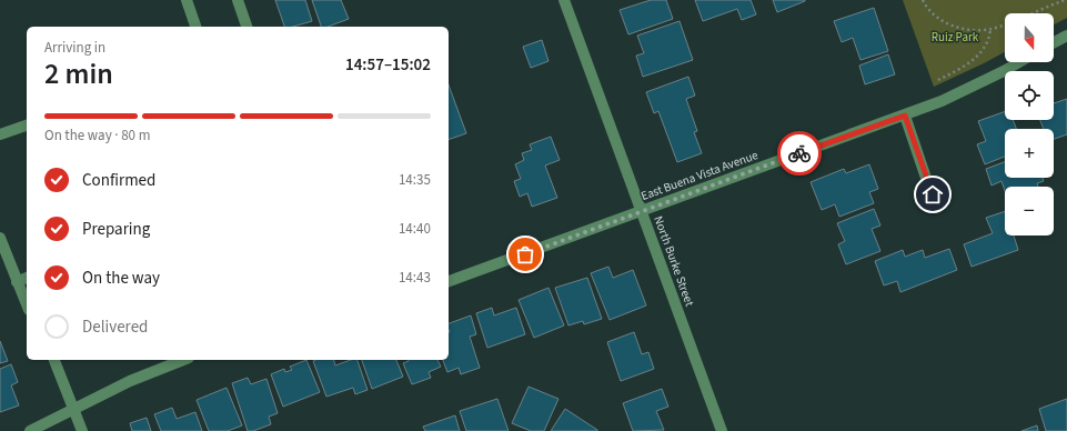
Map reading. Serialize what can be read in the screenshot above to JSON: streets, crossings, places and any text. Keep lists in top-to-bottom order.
{
  "streets": {
    "street": ["East Buena Vista Avenue", "North Burke Street"]
  },
  "crossings": [
    ["East Buena Vista Avenue", "North Burke Street"]
  ],
  "parks": ["Ruiz Park"],
  "north": "bottom",
  "page": {
    "map_buttons": ["+", "−"],
    "heading": ["2 min", "Arriving in", "14:57–15:02"],
    "bar": "On the way · 80 m",
    "list": [
      ["Confirmed", "14:35"],
      ["Preparing", "14:40"],
      ["On the way", "14:43"],
      "Delivered"
    ]
  }
}
